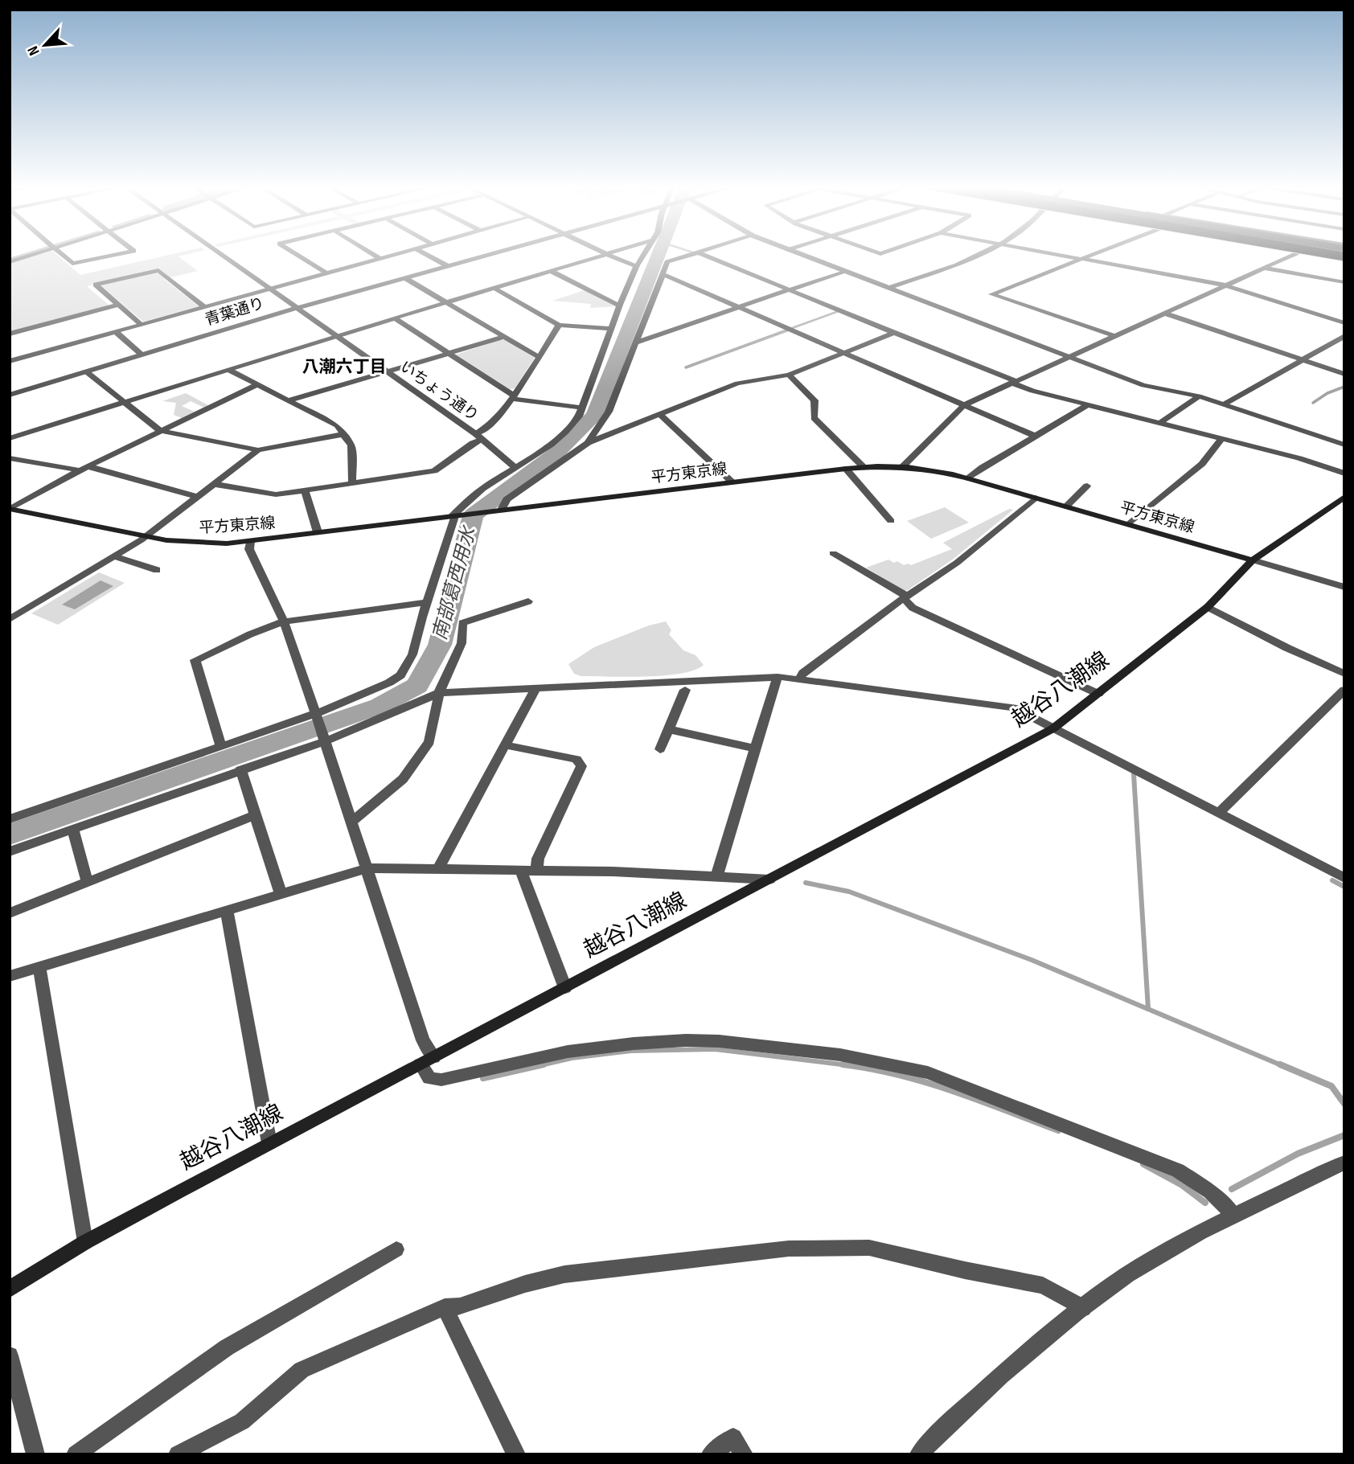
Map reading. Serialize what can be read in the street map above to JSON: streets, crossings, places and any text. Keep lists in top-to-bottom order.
{
  "streets": {
    "main road": ["平方東京線", "越谷八潮線"],
    "street": ["青葉通り", "いちょう通り"]
  },
  "crossings": [
    ["青葉通り", "いちょう通り"],
    ["平方東京線", "越谷八潮線"]
  ],
  "districts": ["八潮六丁目"],
  "water": ["南部葛西用水"],
  "north": "bottom left"
}
